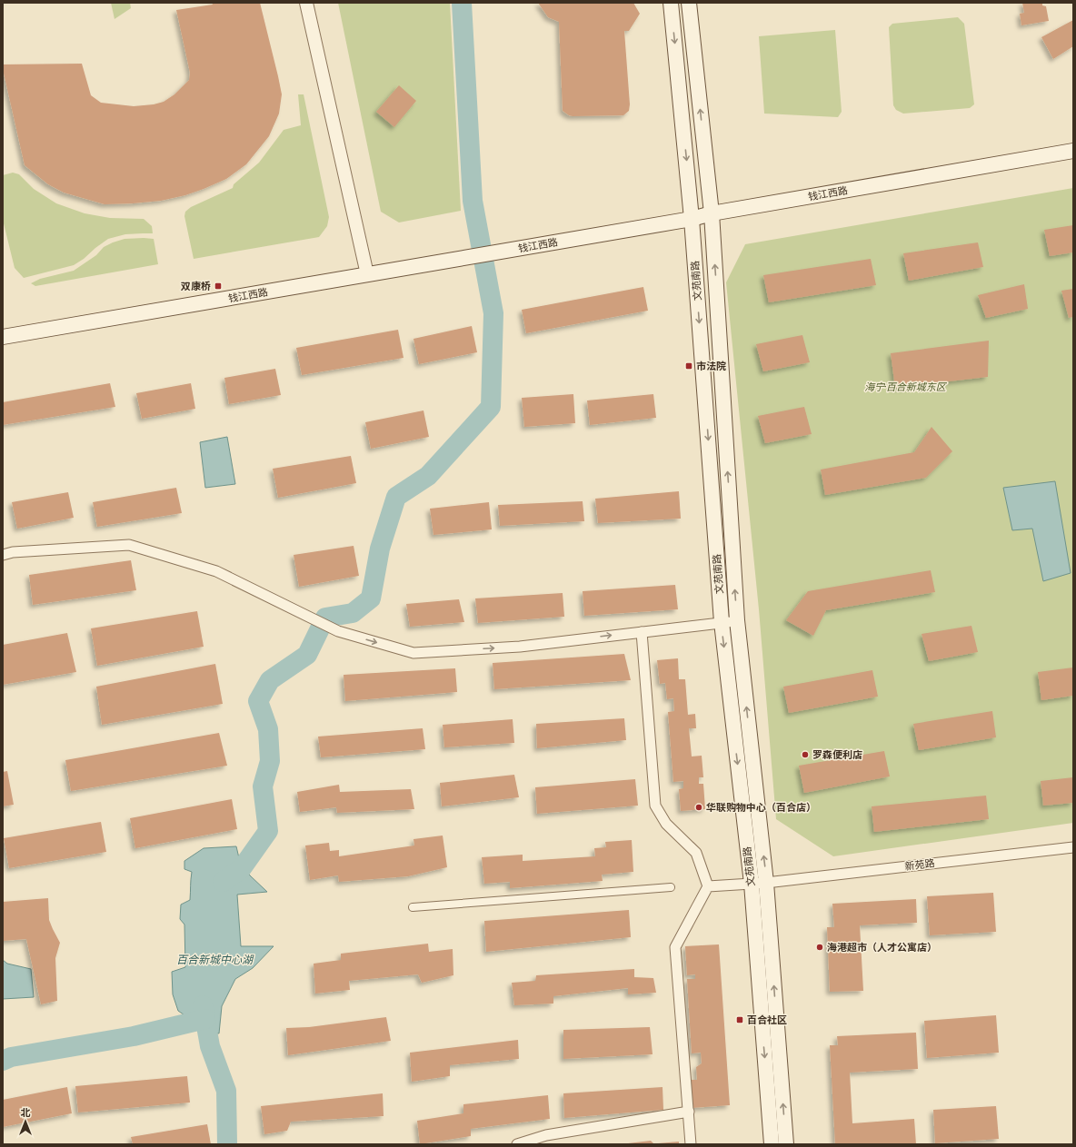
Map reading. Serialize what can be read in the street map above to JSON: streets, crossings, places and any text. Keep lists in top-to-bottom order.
{
  "streets": {
    "main road": ["钱江西路", "文苑南路"],
    "street": ["新苑路"]
  },
  "crossings": [
    ["钱江西路", "文苑南路"],
    ["文苑南路", "新苑路"]
  ],
  "water": ["百合新城中心湖"],
  "parks": ["海宁·百合新城东区"],
  "places": {
    "transit": ["双康桥", "市法院", "百合社区"],
    "other": ["罗森便利店", "华联购物中心（百合店）", "海港超市（人才公寓店）"]
  },
  "north": "top"
}
